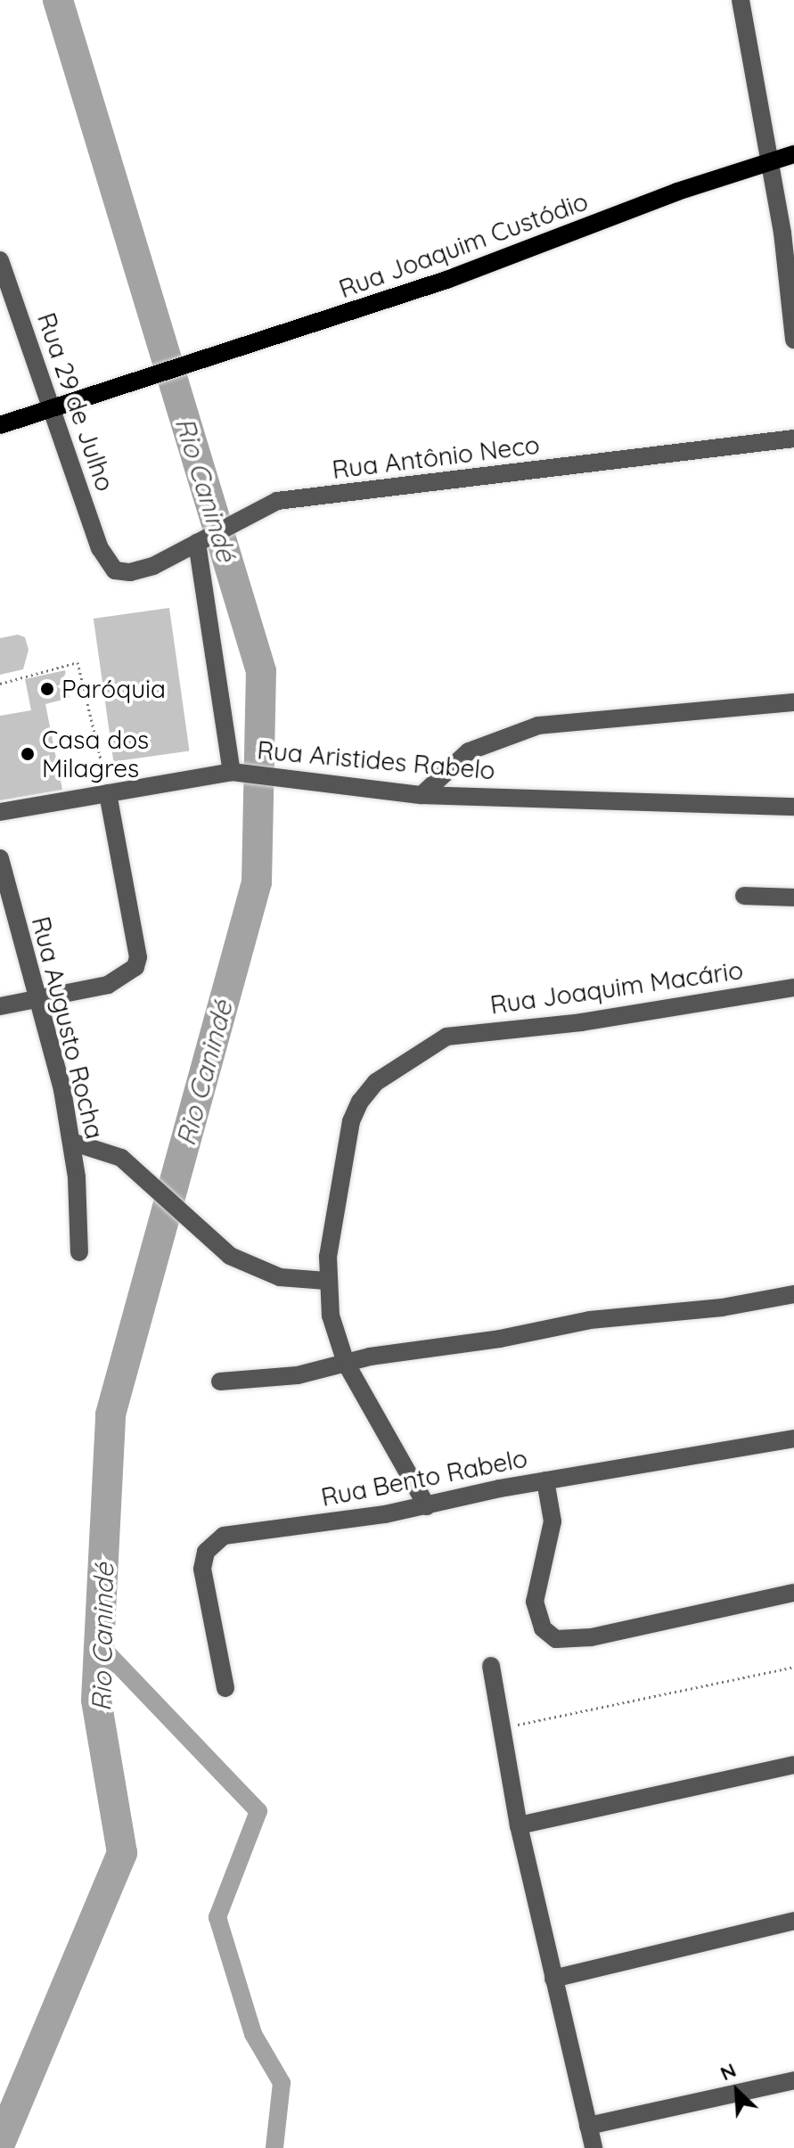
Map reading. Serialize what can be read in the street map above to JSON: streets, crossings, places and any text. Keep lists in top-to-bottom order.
{
  "streets": {
    "main road": ["Rua Joaquim Custódio"],
    "street": [
      "Rua 29 de Julho",
      "Rua Antônio Neco",
      "Rua Aristides Rabelo",
      "Rua Joaquim Macário",
      "Rua Augusto Rocha",
      "Rua Bento Rabelo"
    ]
  },
  "crossings": [
    ["Rua Joaquim Custódio", "Rua 29 de Julho"],
    ["Rua 29 de Julho", "Rua Antônio Neco"]
  ],
  "water": ["Rio Canindé"],
  "places": ["Paróquia", "Casa dos Milagres"],
  "north": "top left"
}
